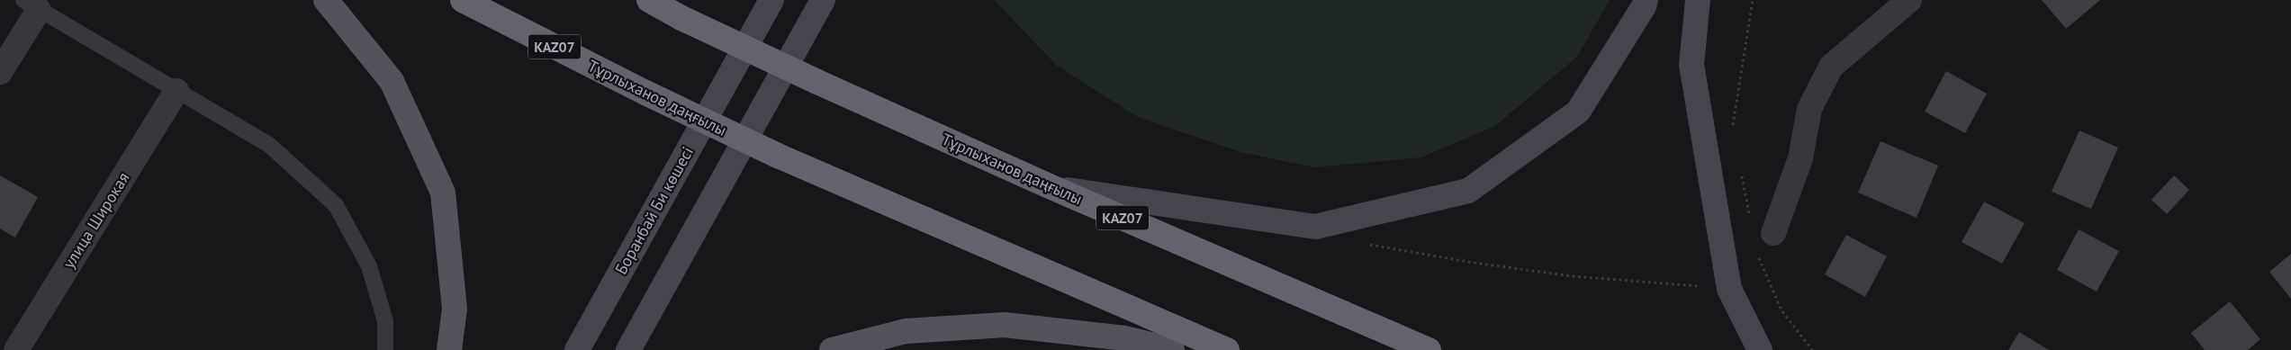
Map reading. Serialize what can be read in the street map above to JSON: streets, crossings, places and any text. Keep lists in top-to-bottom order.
{
  "streets": {
    "highway": ["KAZ07", "Тұрлыханов даңғылы"],
    "main road": ["Боранбай Би көшесі"],
    "street": ["улица Широкая"]
  }
}
